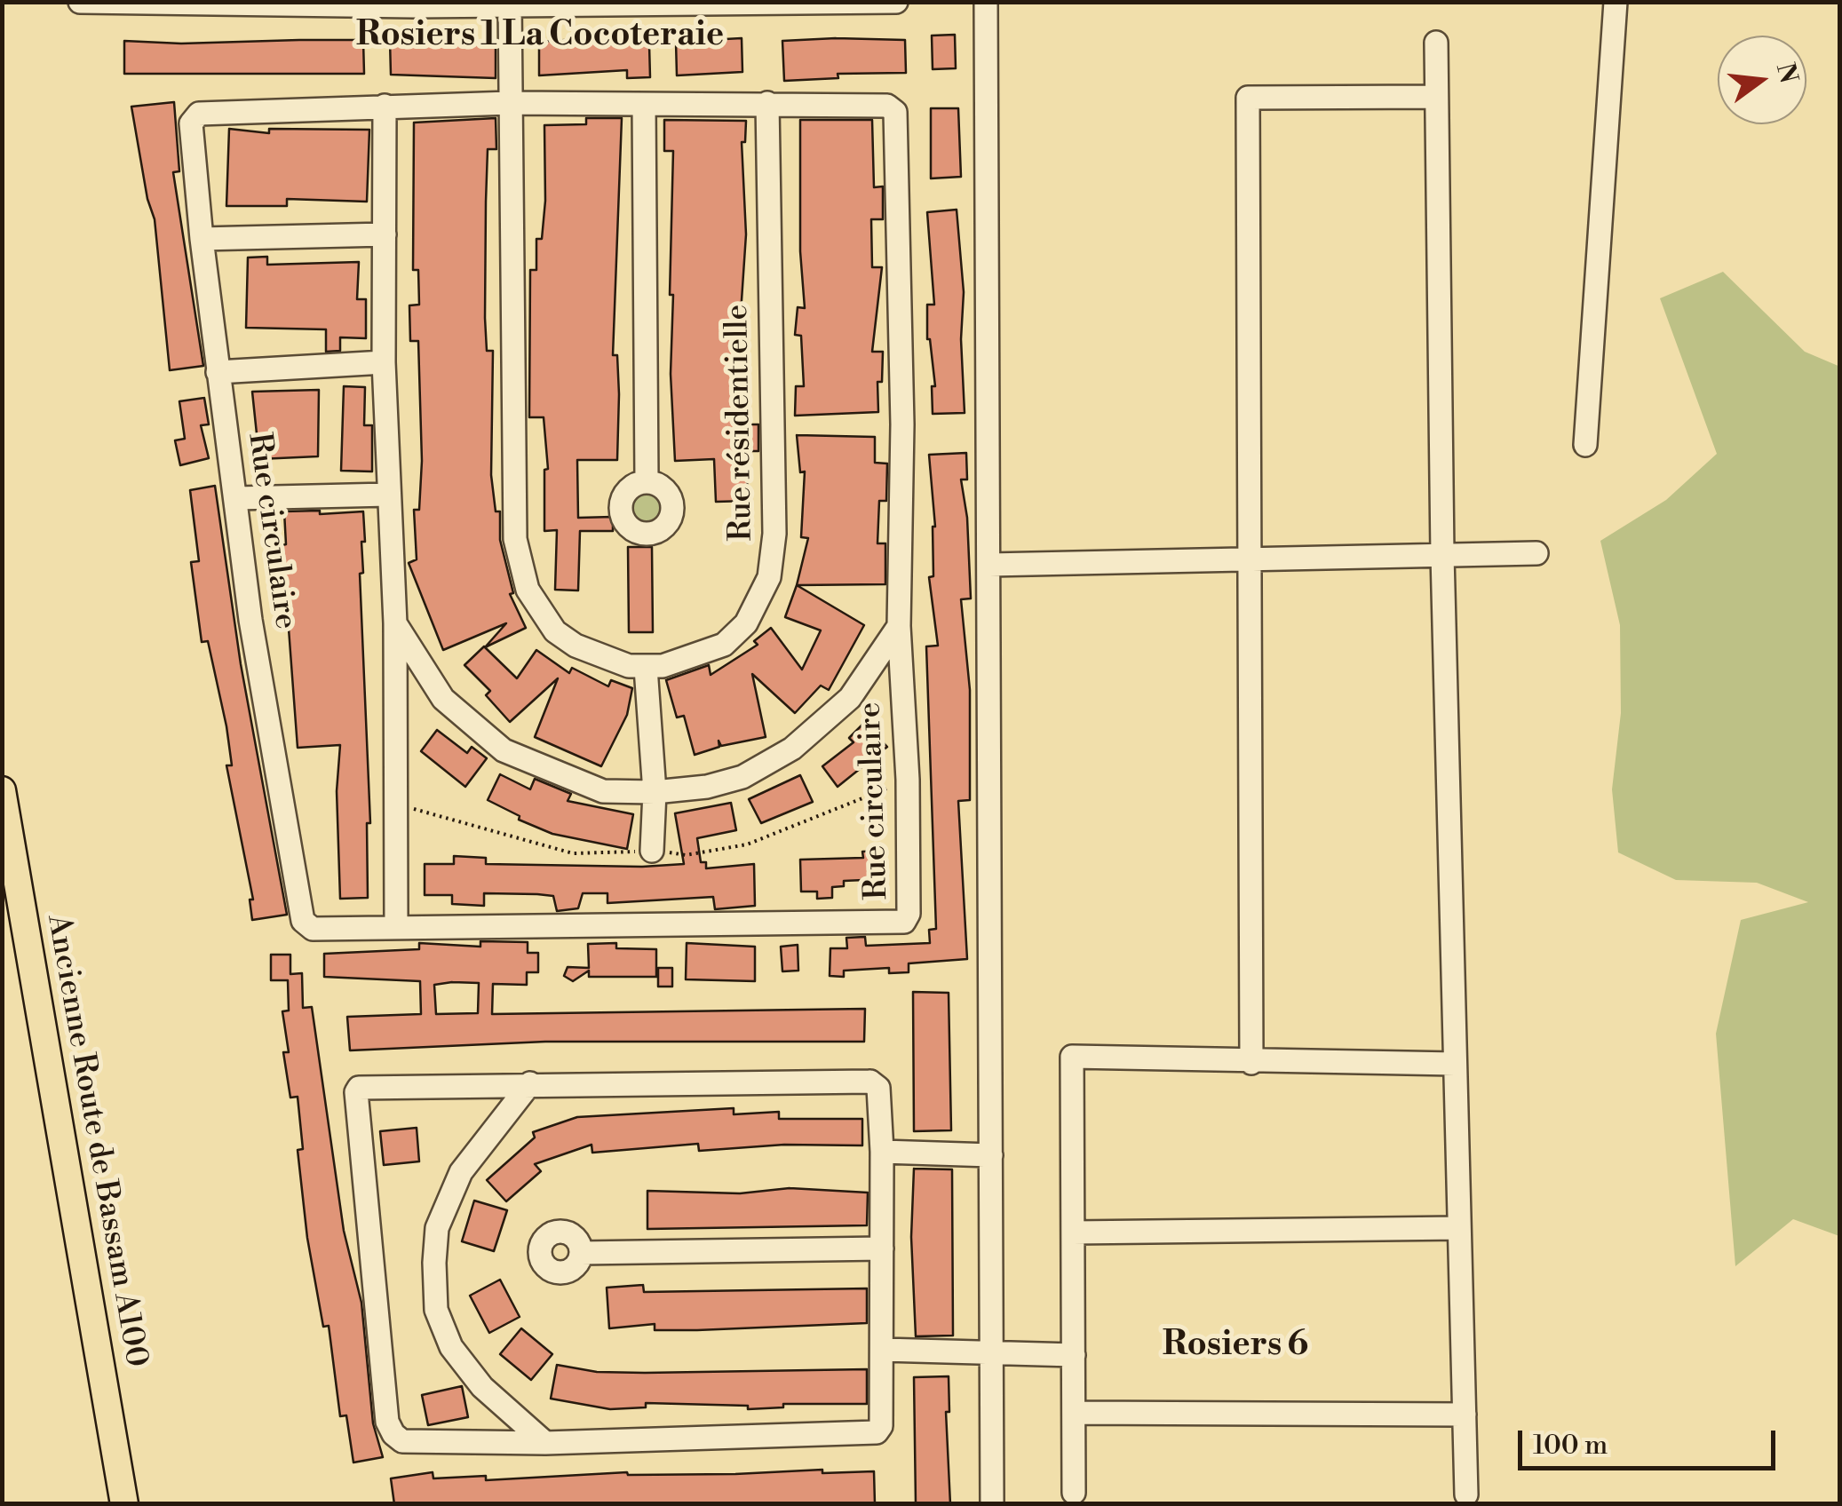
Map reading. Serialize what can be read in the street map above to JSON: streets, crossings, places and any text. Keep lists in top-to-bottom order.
{
  "streets": {
    "main road": ["Ancienne Route de Bassam A100"],
    "street": ["Rue résidentielle", "Rue circulaire"]
  },
  "crossings": [
    ["Rue résidentielle", "Rue circulaire"]
  ],
  "districts": ["Rosiers 1 La Cocoteraie", "Rosiers 6"],
  "scale_bar": "100 m",
  "north": "right"
}
